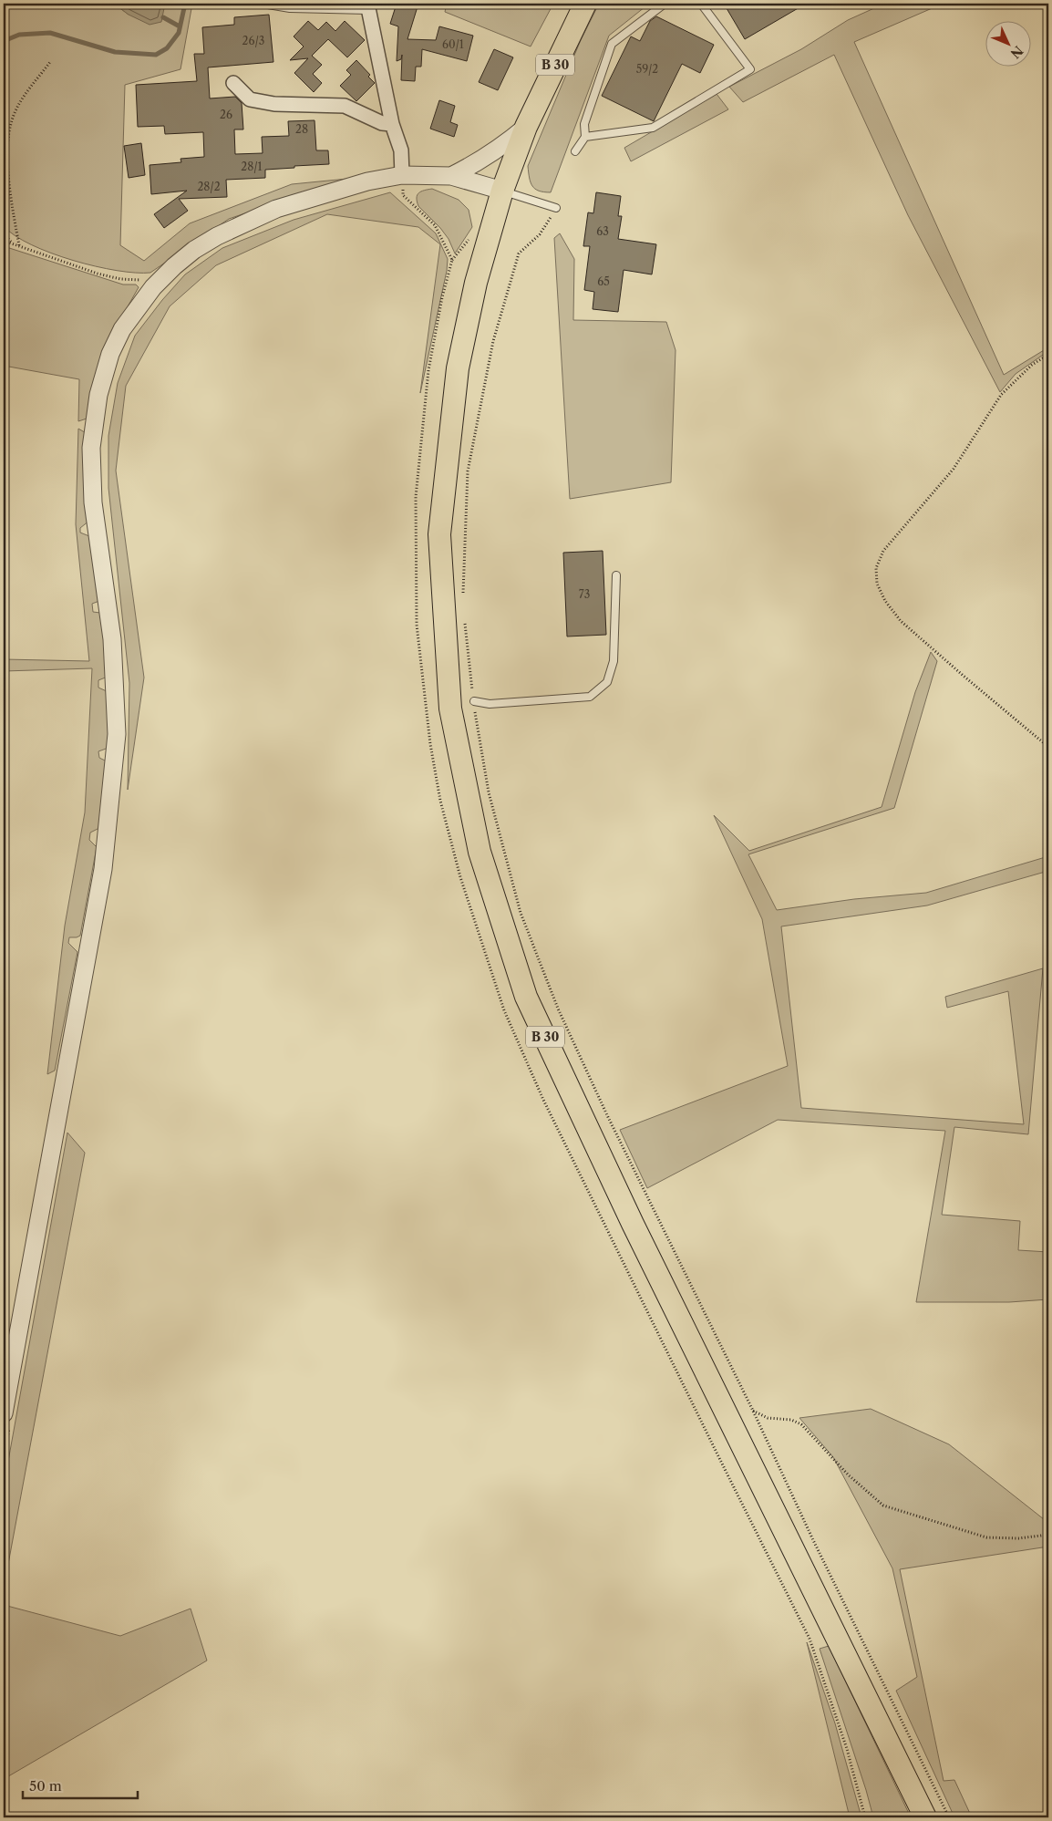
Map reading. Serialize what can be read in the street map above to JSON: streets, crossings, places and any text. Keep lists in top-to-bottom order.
{
  "streets": {
    "main road": ["B 30"]
  },
  "house_numbers": [
    "26/3",
    "60/1",
    "59/2",
    "26",
    "28",
    "28/1",
    "28/2",
    "63",
    "65",
    "73"
  ],
  "scale_bar": "50 m",
  "north": "bottom right"
}
